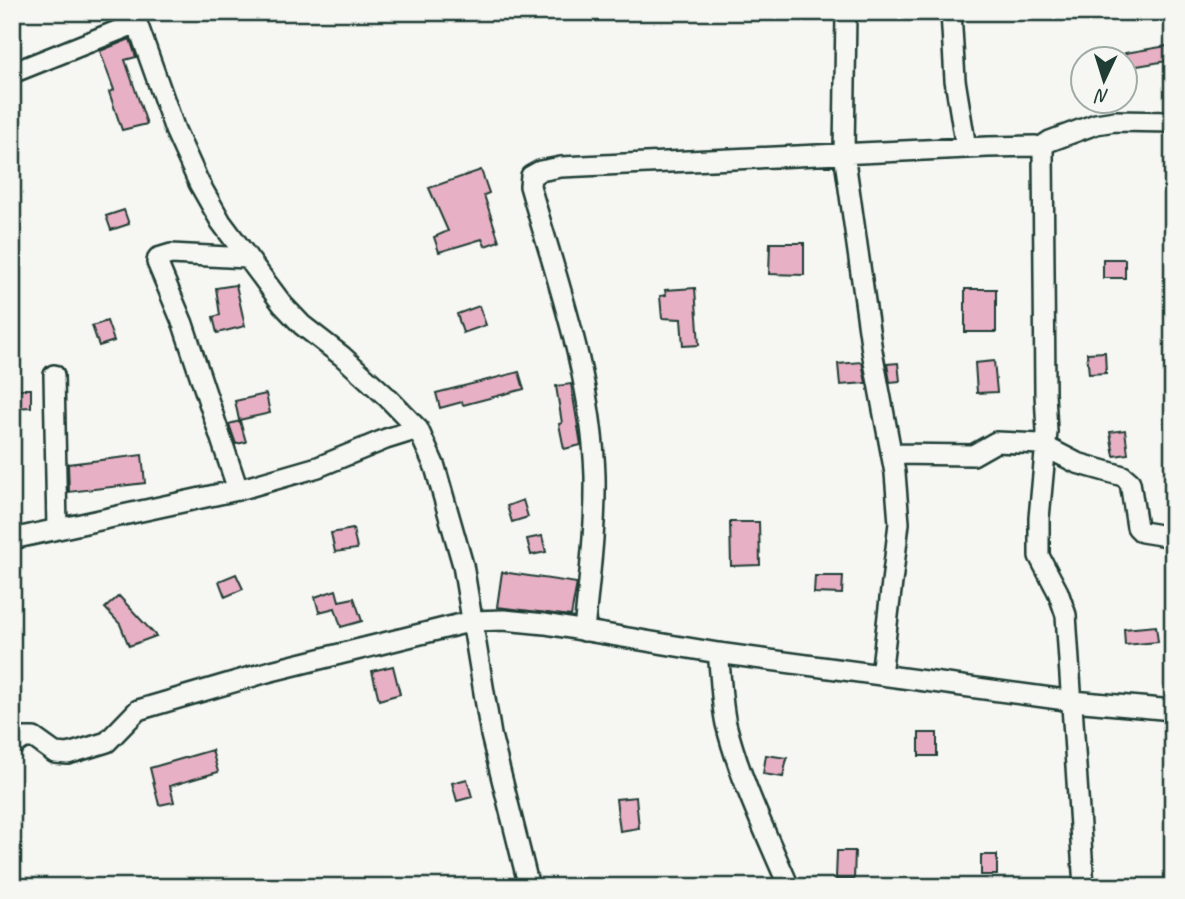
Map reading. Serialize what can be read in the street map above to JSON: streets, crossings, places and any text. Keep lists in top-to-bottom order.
{
  "north": "bottom"
}
